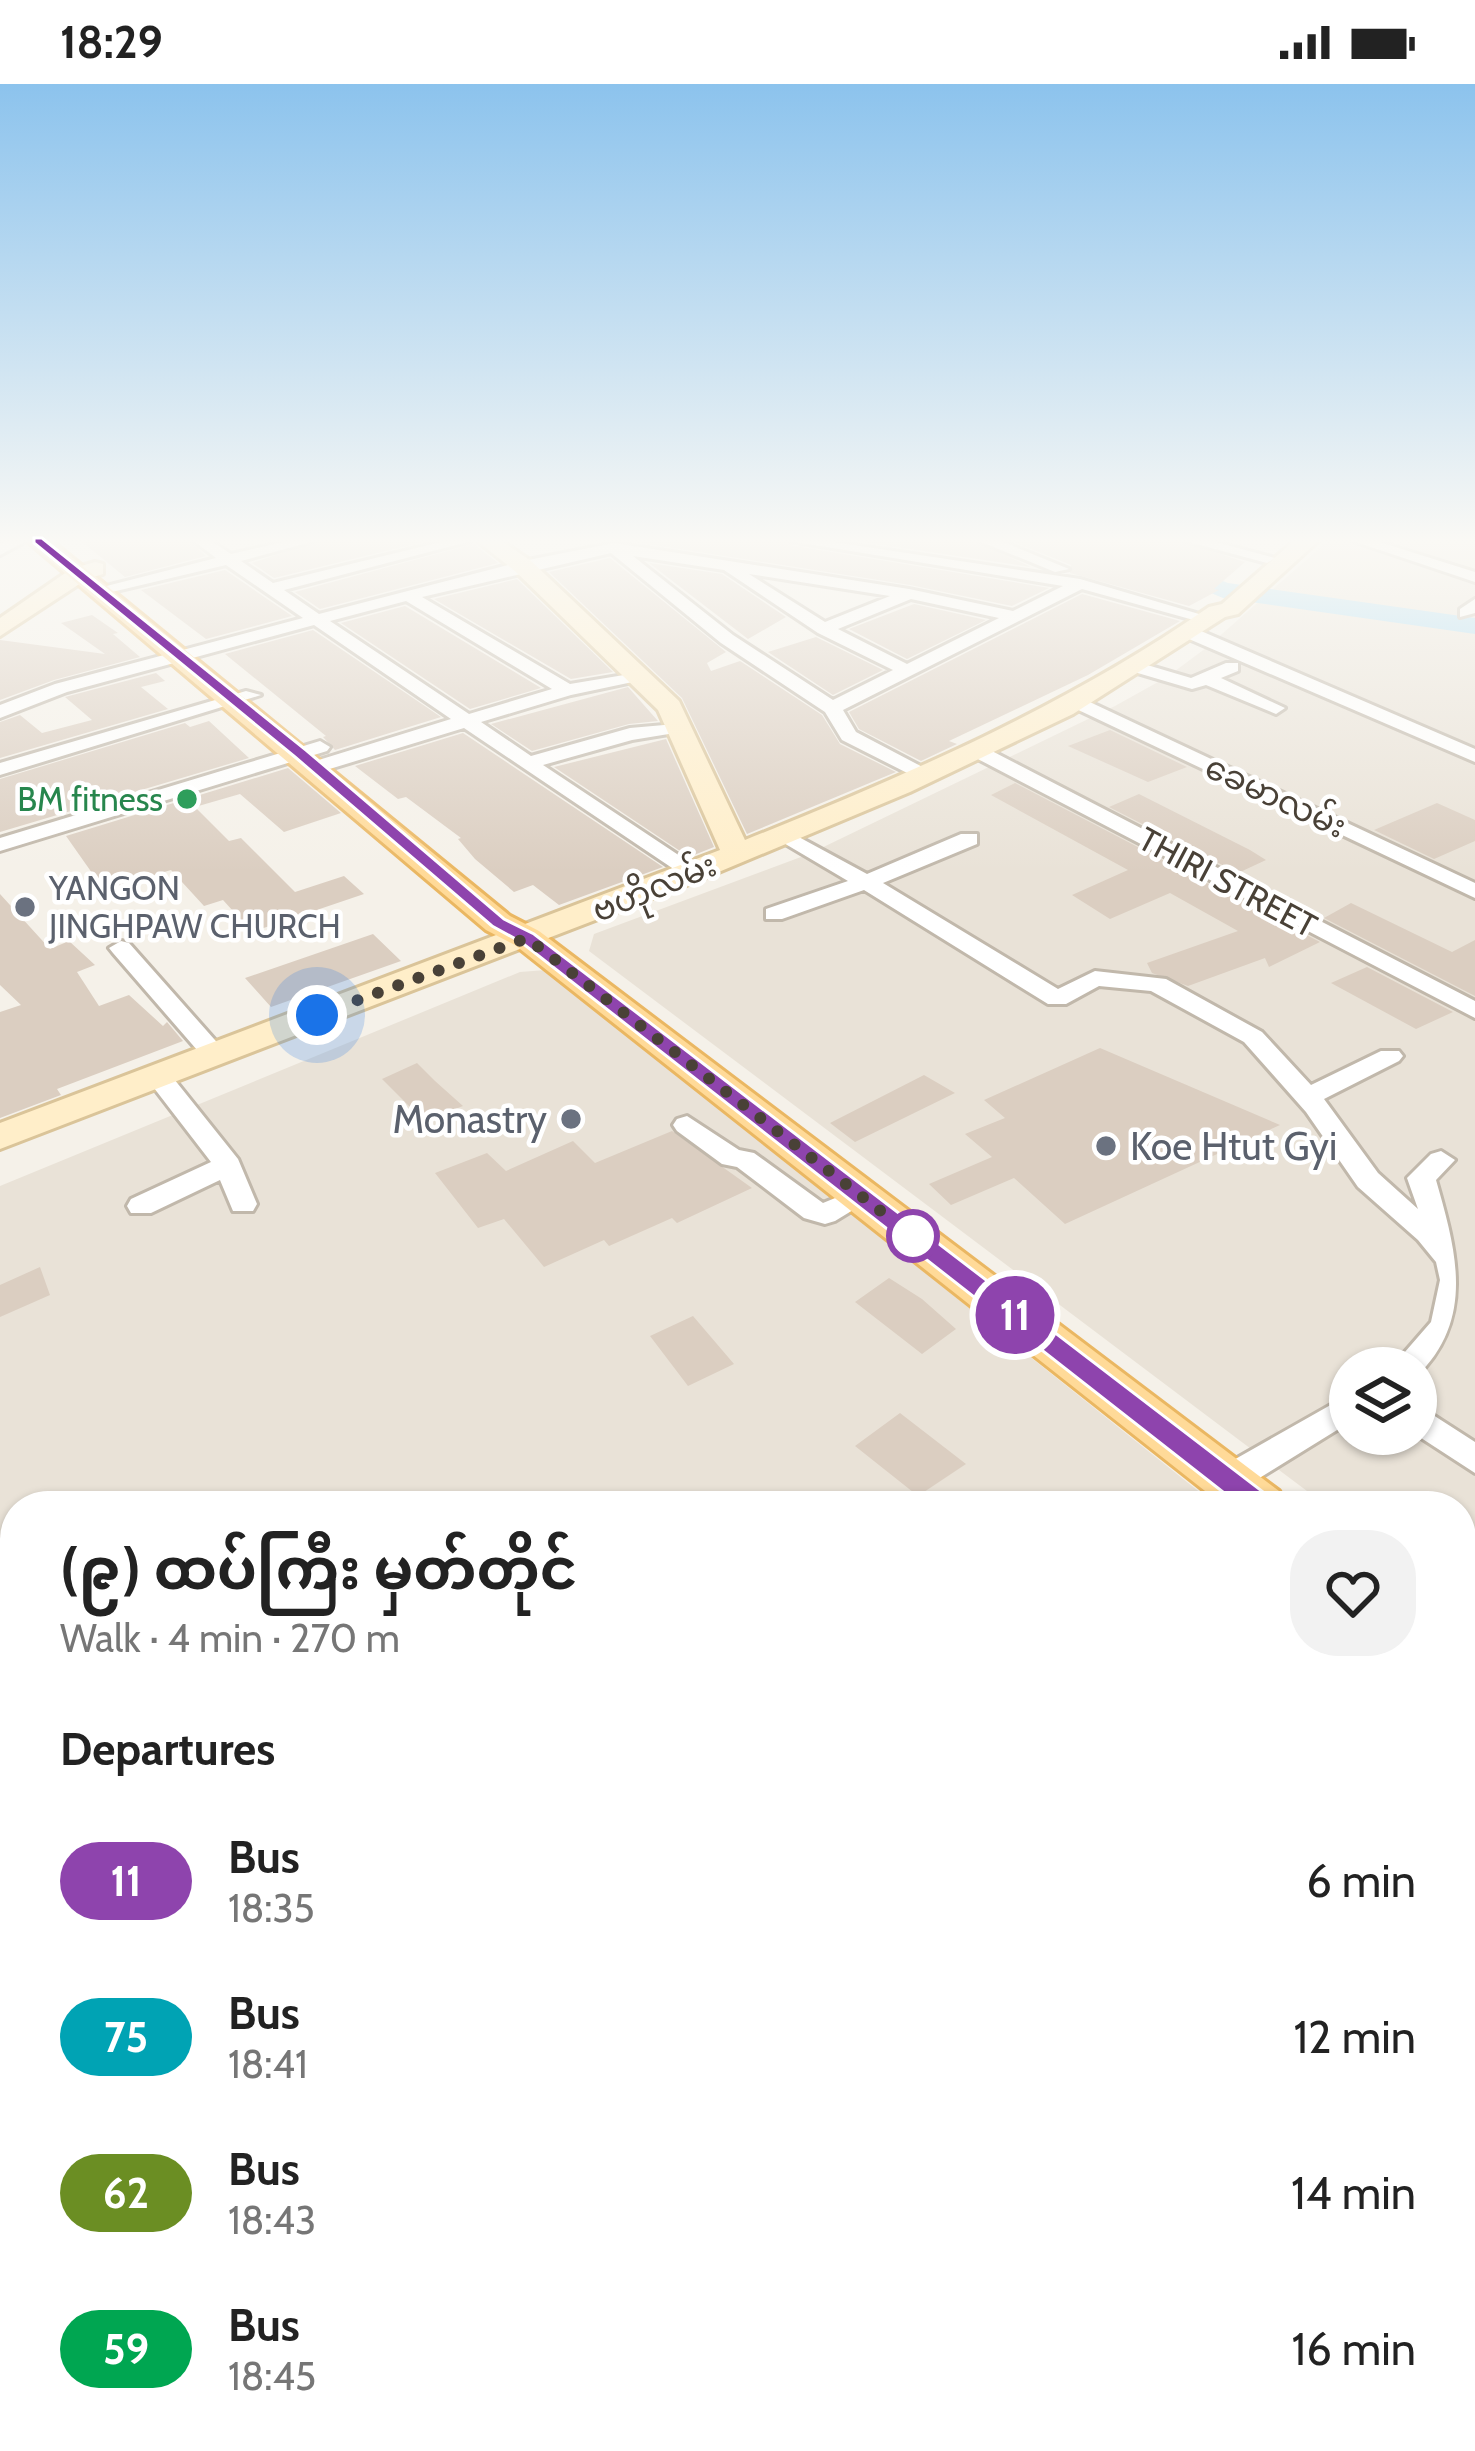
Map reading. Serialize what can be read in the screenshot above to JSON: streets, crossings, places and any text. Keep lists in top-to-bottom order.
{
  "streets": {
    "main road": ["ဗဟိုလမ်း"],
    "street": ["ခေမာလမ်း", "THIRI STREET"]
  },
  "crossings": [
    ["ခေမာလမ်း", "ဗဟိုလမ်း"],
    ["THIRI STREET", "ဗဟိုလမ်း"]
  ],
  "places": [
    "BM fitness",
    "YANGON JINGHPAW CHURCH",
    "Monastry",
    "Koe Htut Gyi"
  ],
  "lines": ["bus line 11"],
  "page": {
    "status": "18:29",
    "on_map": "11",
    "heading": [
      ["(၉) ထပ်ကြီး မှတ်တိုင်", "Walk · 4 min · 270 m"],
      "Departures"
    ],
    "list": [
      {
        "mark": "11",
        "name": "Bus",
        "note": "18:35",
        "value": "6 min"
      },
      {
        "mark": "75",
        "name": "Bus",
        "note": "18:41",
        "value": "12 min"
      },
      {
        "mark": "62",
        "name": "Bus",
        "note": "18:43",
        "value": "14 min"
      },
      {
        "mark": "59",
        "name": "Bus",
        "note": "18:45",
        "value": "16 min"
      }
    ]
  }
}
